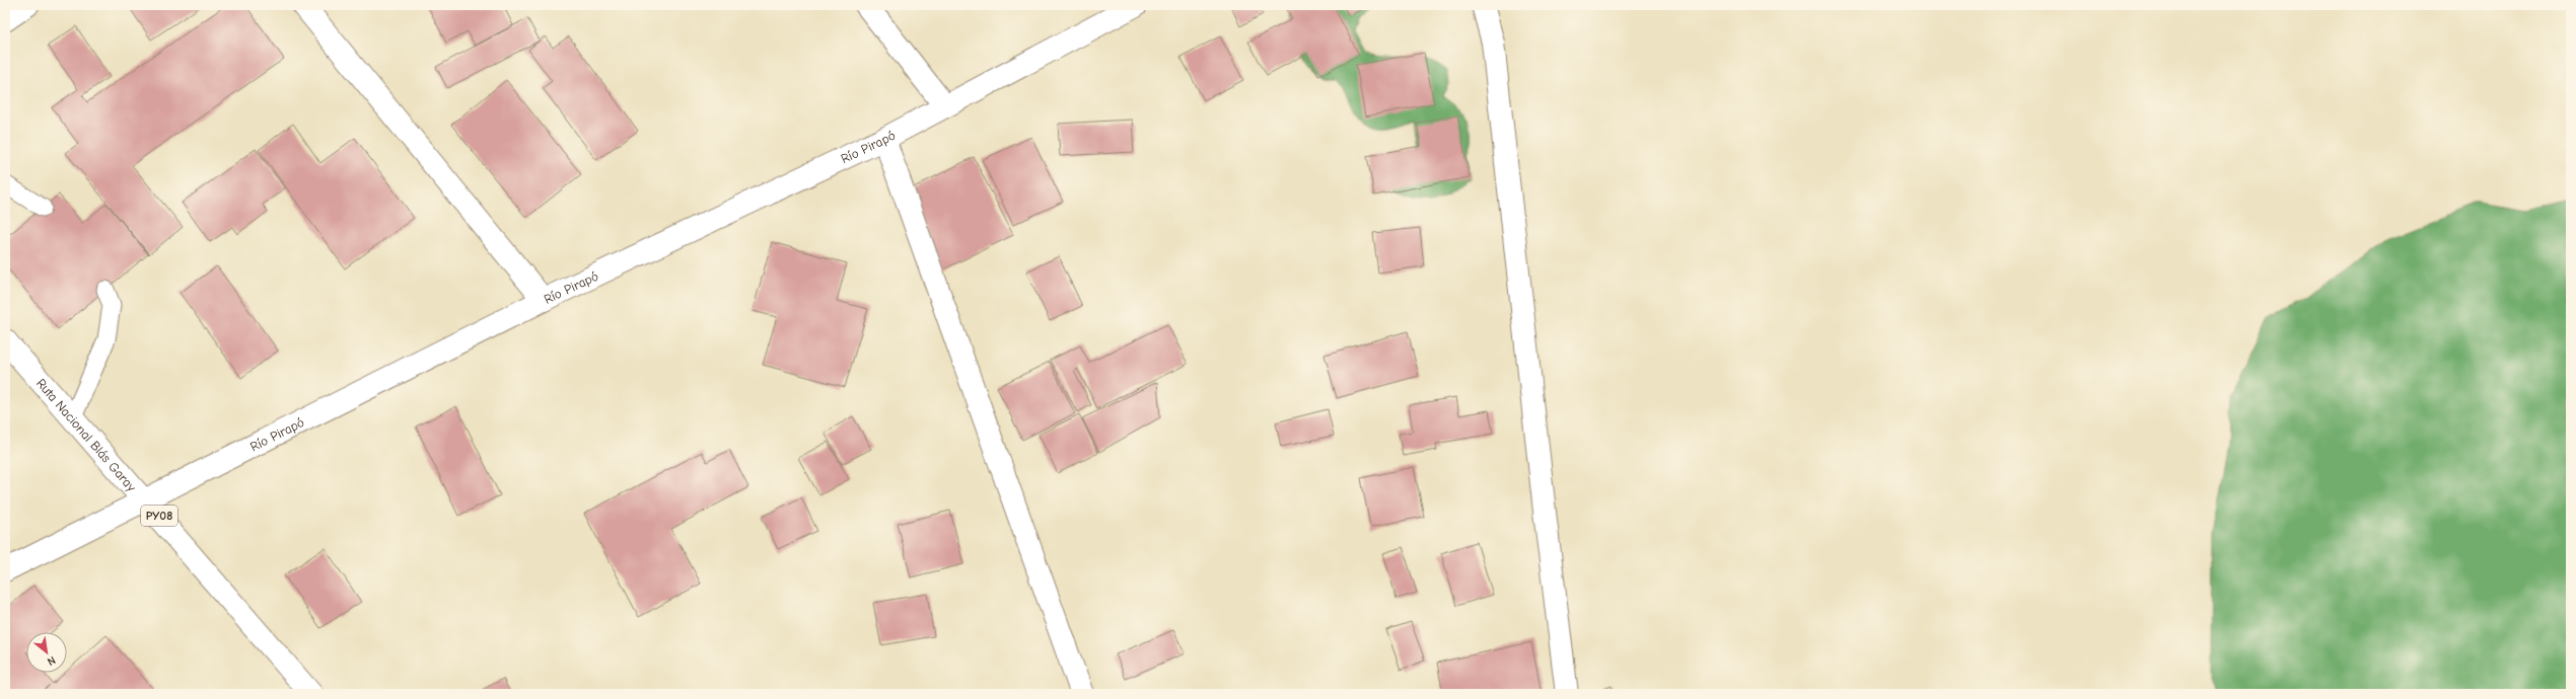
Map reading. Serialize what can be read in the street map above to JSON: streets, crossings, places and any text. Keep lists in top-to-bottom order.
{
  "streets": {
    "main road": ["Río Pirapó", "Ruta Nacional Blás Garay", "PY08"]
  },
  "crossings": [
    ["Río Pirapó", "Ruta Nacional Blás Garay"]
  ],
  "north": "bottom right"
}
